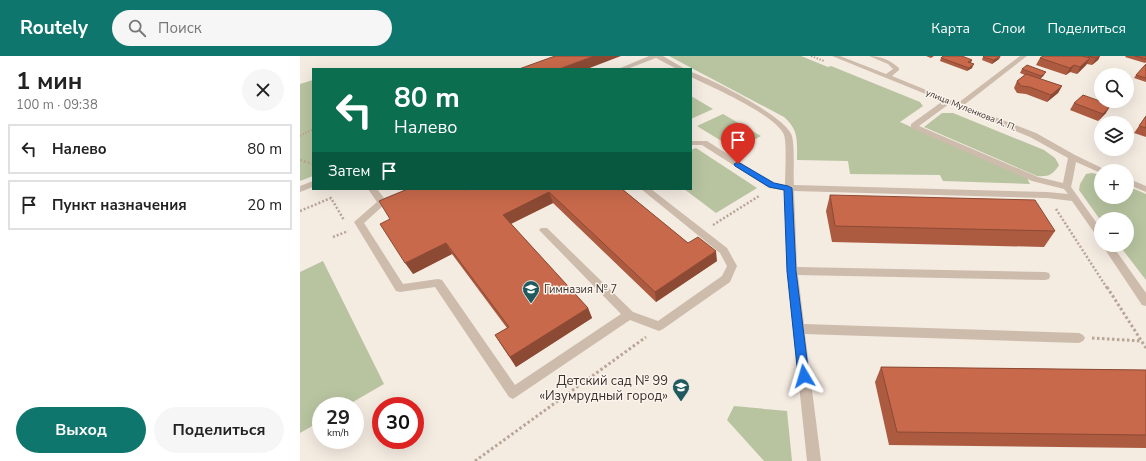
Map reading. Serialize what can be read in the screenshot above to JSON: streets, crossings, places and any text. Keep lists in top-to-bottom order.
{
  "streets": {
    "street": ["улица Муленкова А. П."]
  },
  "places": {
    "school or university": ["Гимназия № 7", "Детский сад № 99 «Изумрудный город»"]
  },
  "page": {
    "header": "Routely",
    "search": "Поиск",
    "nav": ["Карта", "Слои", "Поделиться"],
    "heading": ["1 мин", "100 m · 09:38"],
    "map_buttons": ["+", "−"],
    "turn": ["80 m", "Налево"],
    "list": [
      {
        "name": "Налево",
        "value": "80 m"
      },
      {
        "name": "Пункт назначения",
        "value": "20 m"
      }
    ],
    "then": "Затем",
    "speed": "29 km/h",
    "limit": "30",
    "buttons": ["Выход", "Поделиться"]
  }
}
